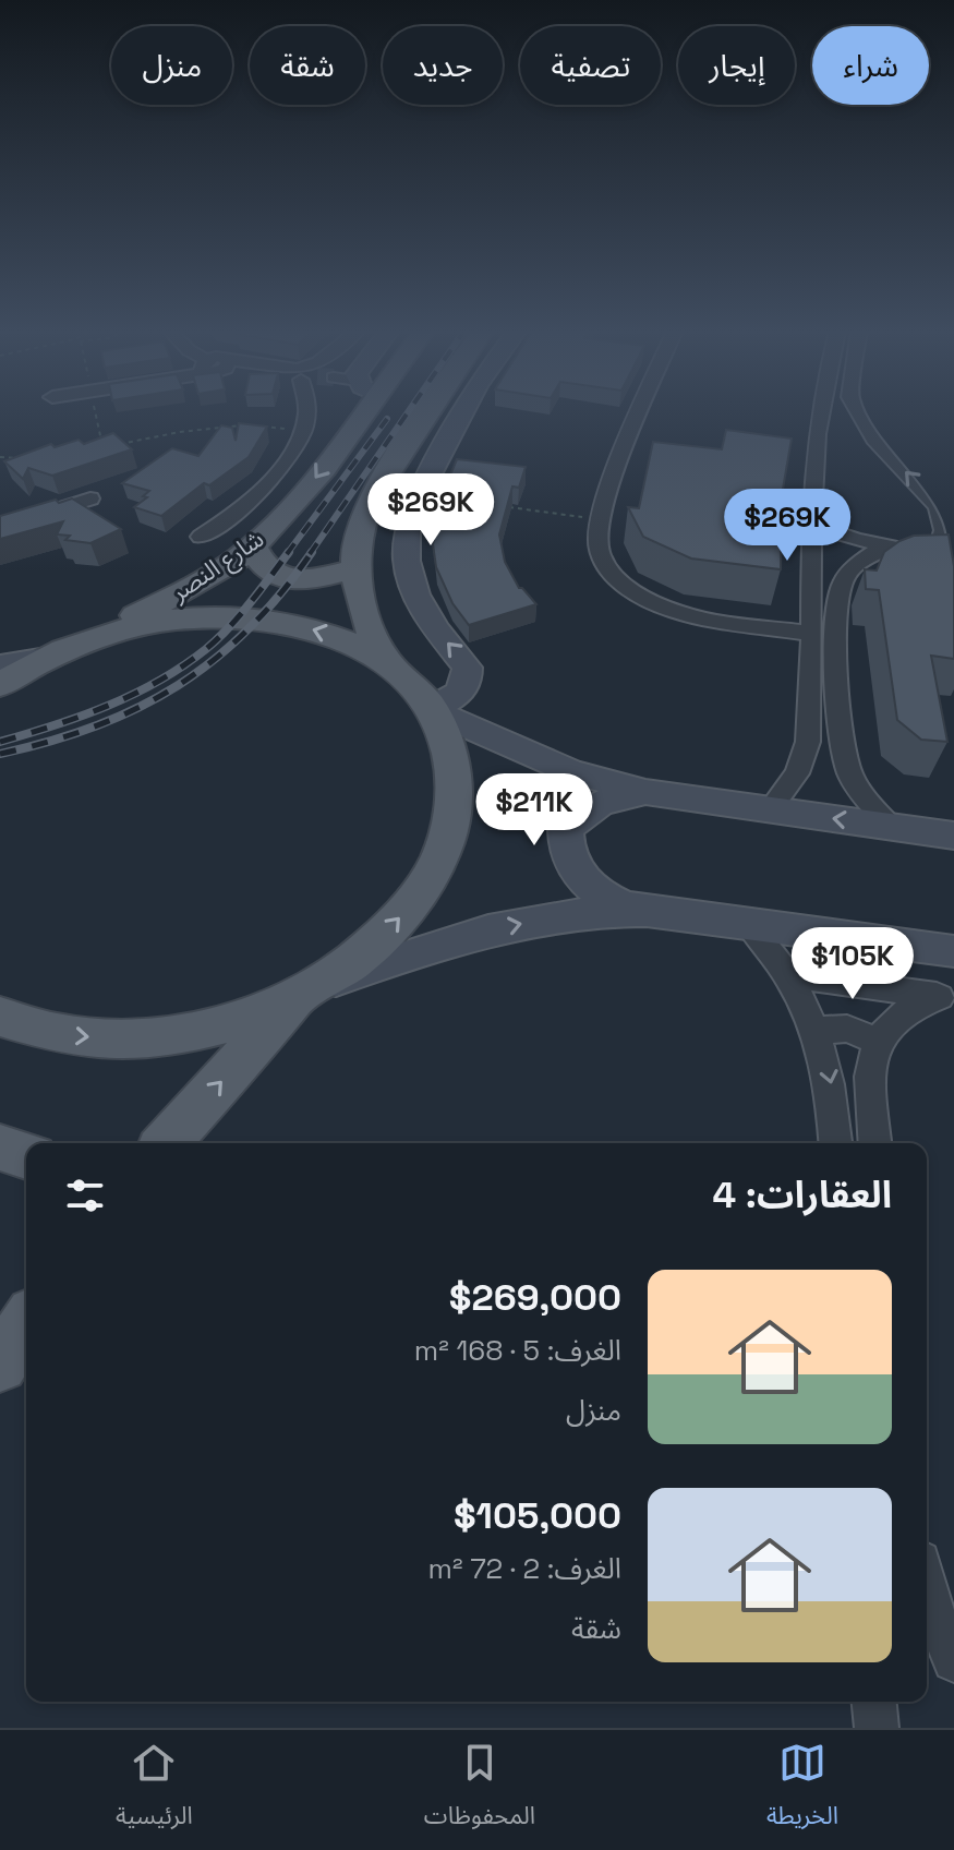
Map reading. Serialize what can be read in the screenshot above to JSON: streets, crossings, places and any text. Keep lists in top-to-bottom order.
{
  "streets": {
    "main road": ["شارع النصر"]
  },
  "page": {
    "chip": [
      "شراء",
      "إيجار",
      "تصفية",
      "جديد",
      "شقة",
      "منزل"
    ],
    "price": [
      "$269K",
      "$269K",
      "$211K",
      "$105K"
    ],
    "heading": "العقارات: 4",
    "list": [
      {
        "name": "$269,000",
        "note": "الغرف: 5 · 168 m² · منزل"
      },
      {
        "name": "$105,000",
        "note": "الغرف: 2 · 72 m² · شقة"
      }
    ],
    "tabs": ["الخريطة", "المحفوظات", "الرئيسية"]
  }
}
